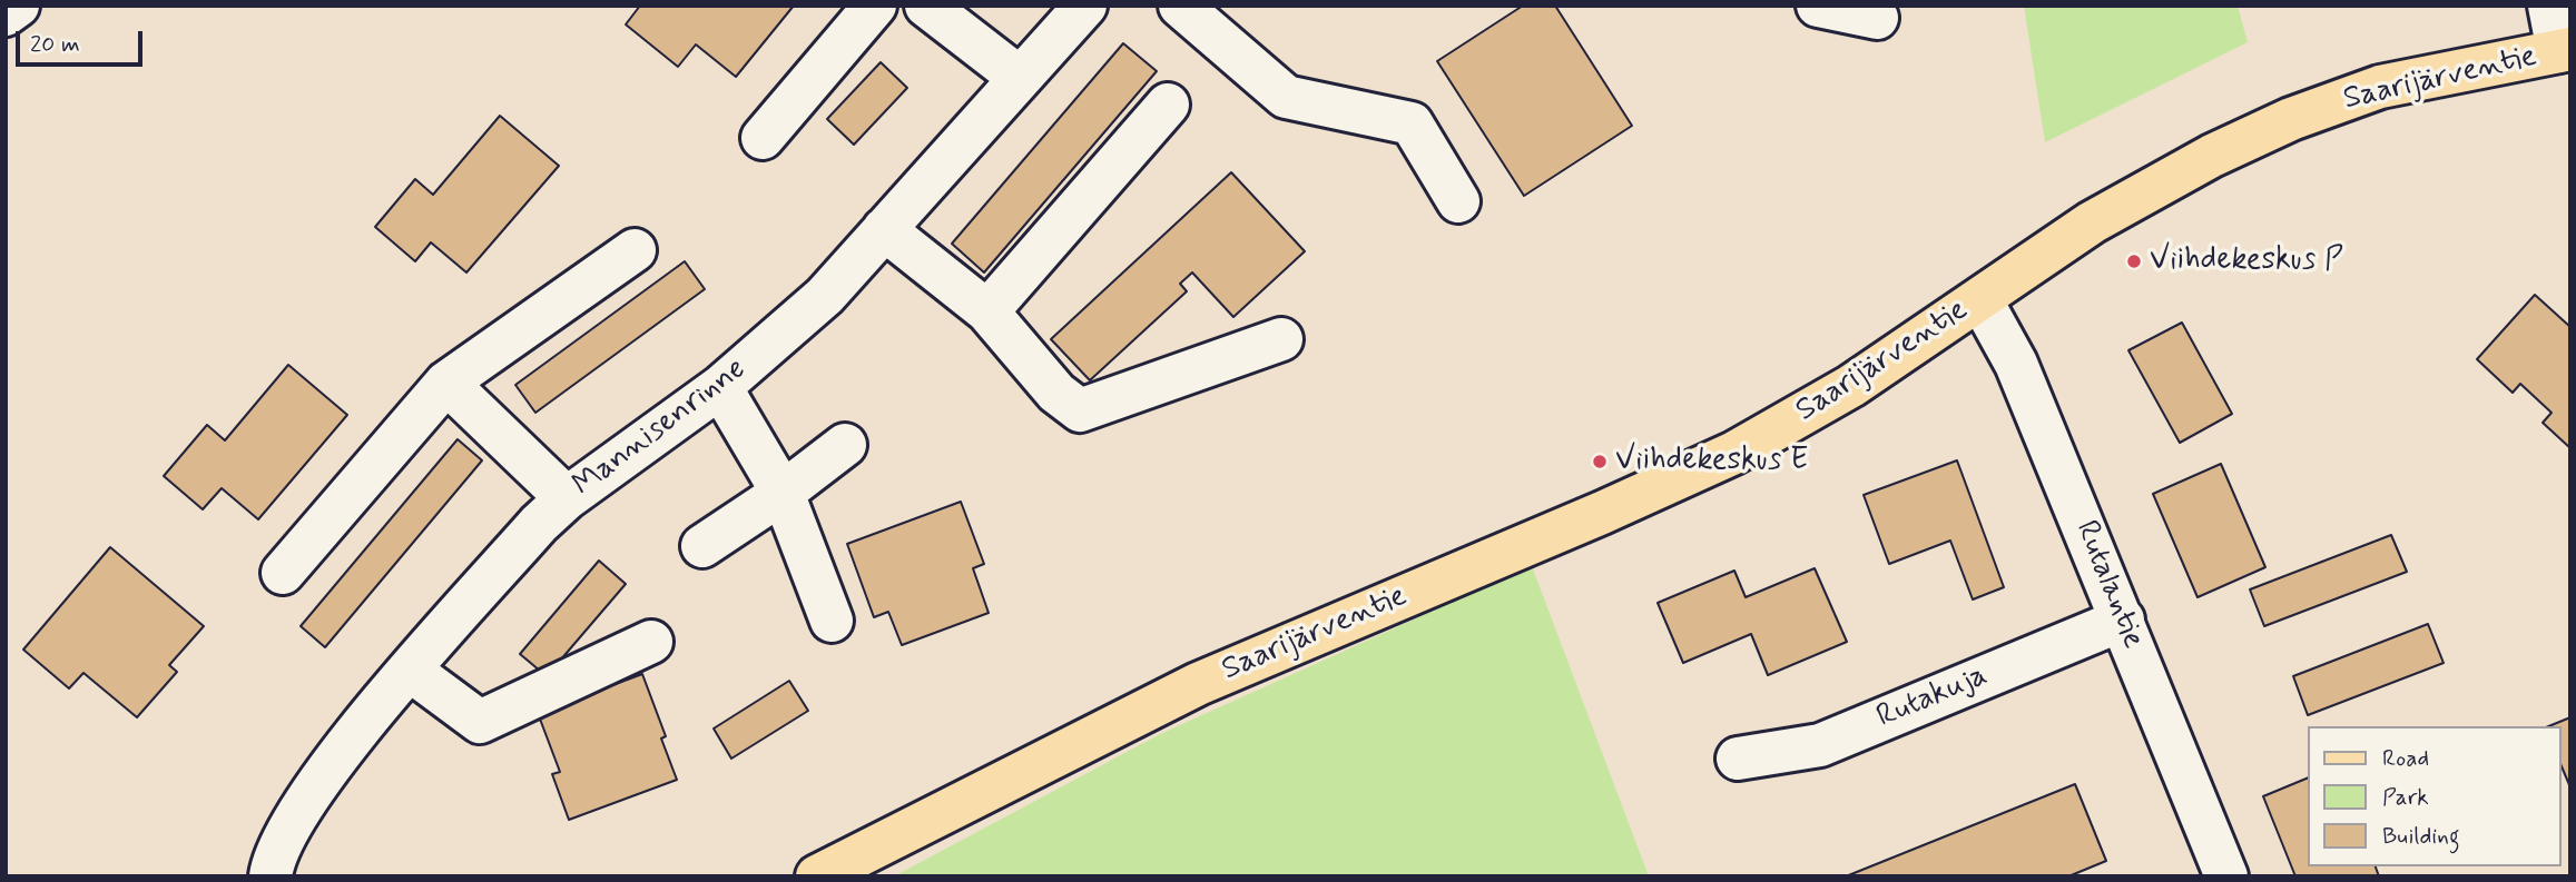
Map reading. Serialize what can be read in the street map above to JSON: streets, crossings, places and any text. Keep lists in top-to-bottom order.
{
  "streets": {
    "main road": ["Saarijärventie"],
    "street": ["Mannisenrinne", "Rutalantie", "Rutakuja"]
  },
  "crossings": [
    ["Saarijärventie", "Rutalantie"],
    ["Rutalantie", "Rutakuja"]
  ],
  "places": ["Viihdekeskus P", "Viihdekeskus E"],
  "legend": ["Road", "Park", "Building"],
  "scale_bar": "20 m"
}
